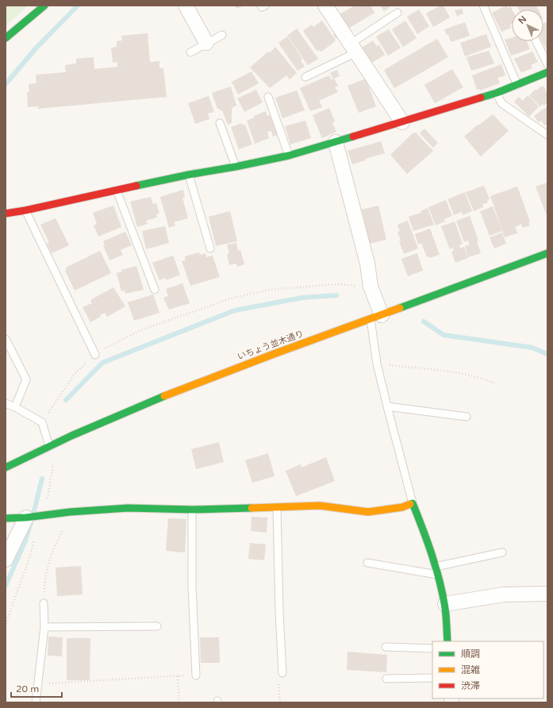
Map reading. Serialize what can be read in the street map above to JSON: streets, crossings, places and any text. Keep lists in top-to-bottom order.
{
  "streets": {
    "street": ["いちょう並木通り"]
  },
  "legend": ["順調", "混雑", "渋滞"],
  "scale_bar": "20 m",
  "north": "top left"
}
